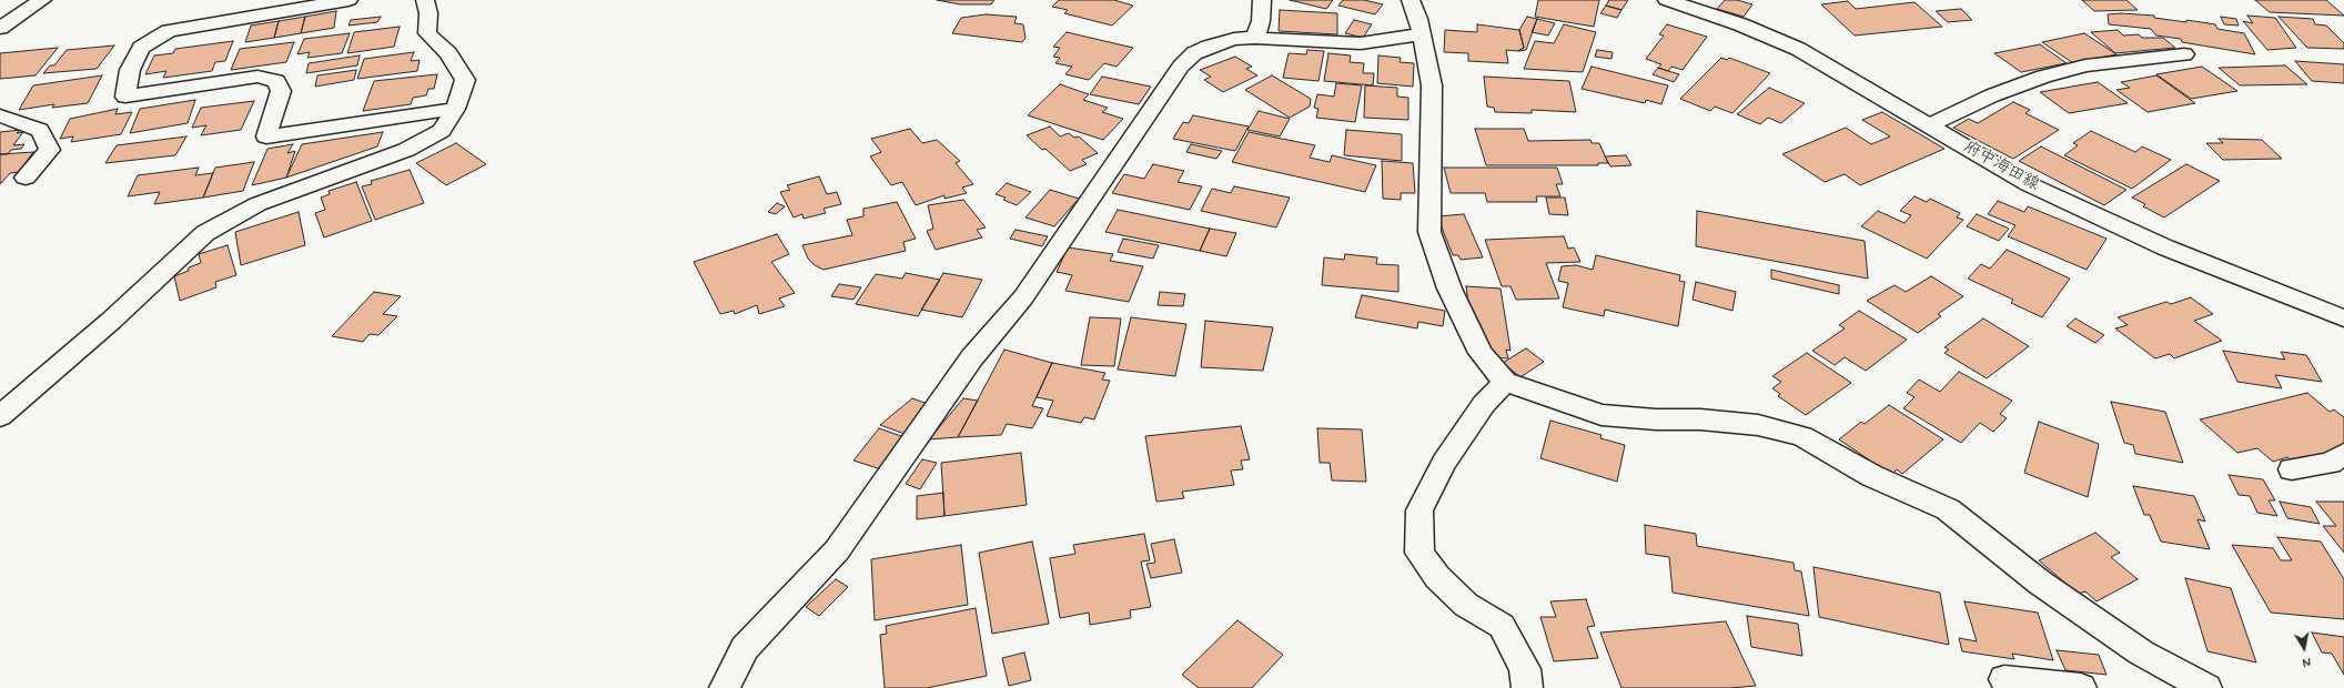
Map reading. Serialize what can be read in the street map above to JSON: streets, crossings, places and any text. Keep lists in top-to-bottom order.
{
  "streets": {
    "street": ["府中海田線"]
  },
  "north": "bottom"
}
